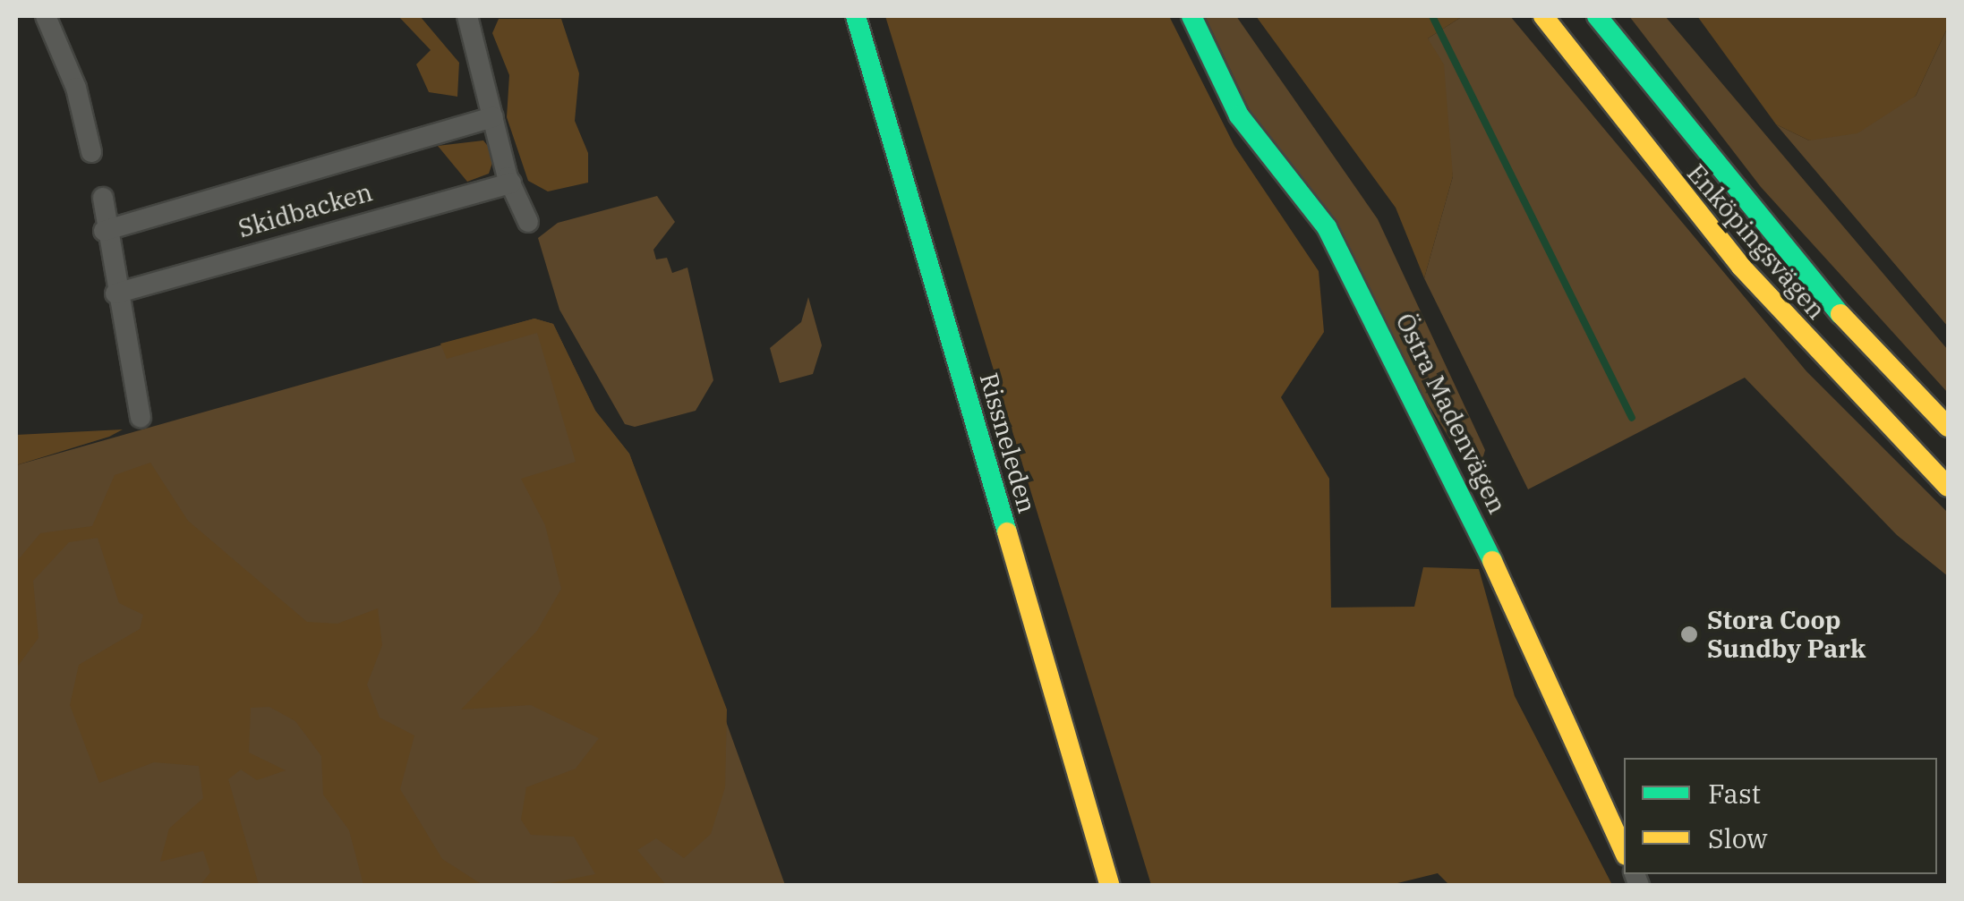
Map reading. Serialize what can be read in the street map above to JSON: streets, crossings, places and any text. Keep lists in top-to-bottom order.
{
  "streets": {
    "street": [
      "Skidbacken",
      "Enköpingsvägen",
      "Östra Madenvägen",
      "Rissneleden"
    ]
  },
  "places": ["Stora Coop Sundby Park"],
  "legend": ["Fast", "Slow"]
}
